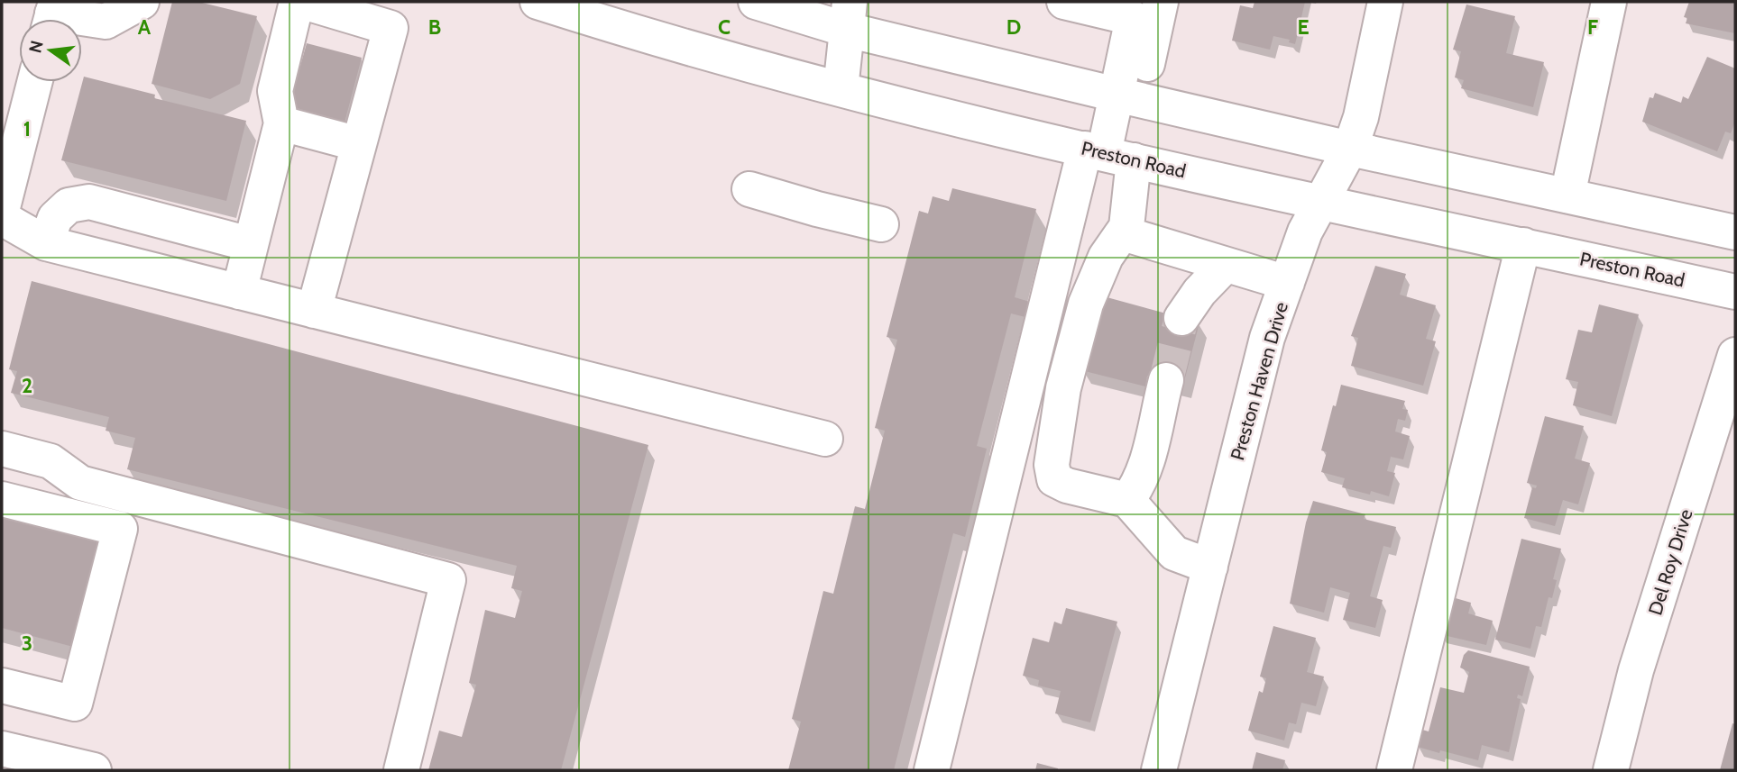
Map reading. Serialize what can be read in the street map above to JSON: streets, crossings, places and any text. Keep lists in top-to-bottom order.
{
  "streets": {
    "main road": ["Preston Road", "Preston Haven Drive", "Del Roy Drive"]
  },
  "crossings": [
    ["Preston Road", "Preston Haven Drive"]
  ],
  "north": "left",
  "grid": {
    "columns": [
      "A",
      "B",
      "C",
      "D",
      "E",
      "F"
    ],
    "rows": ["1", "2", "3"]
  }
}
